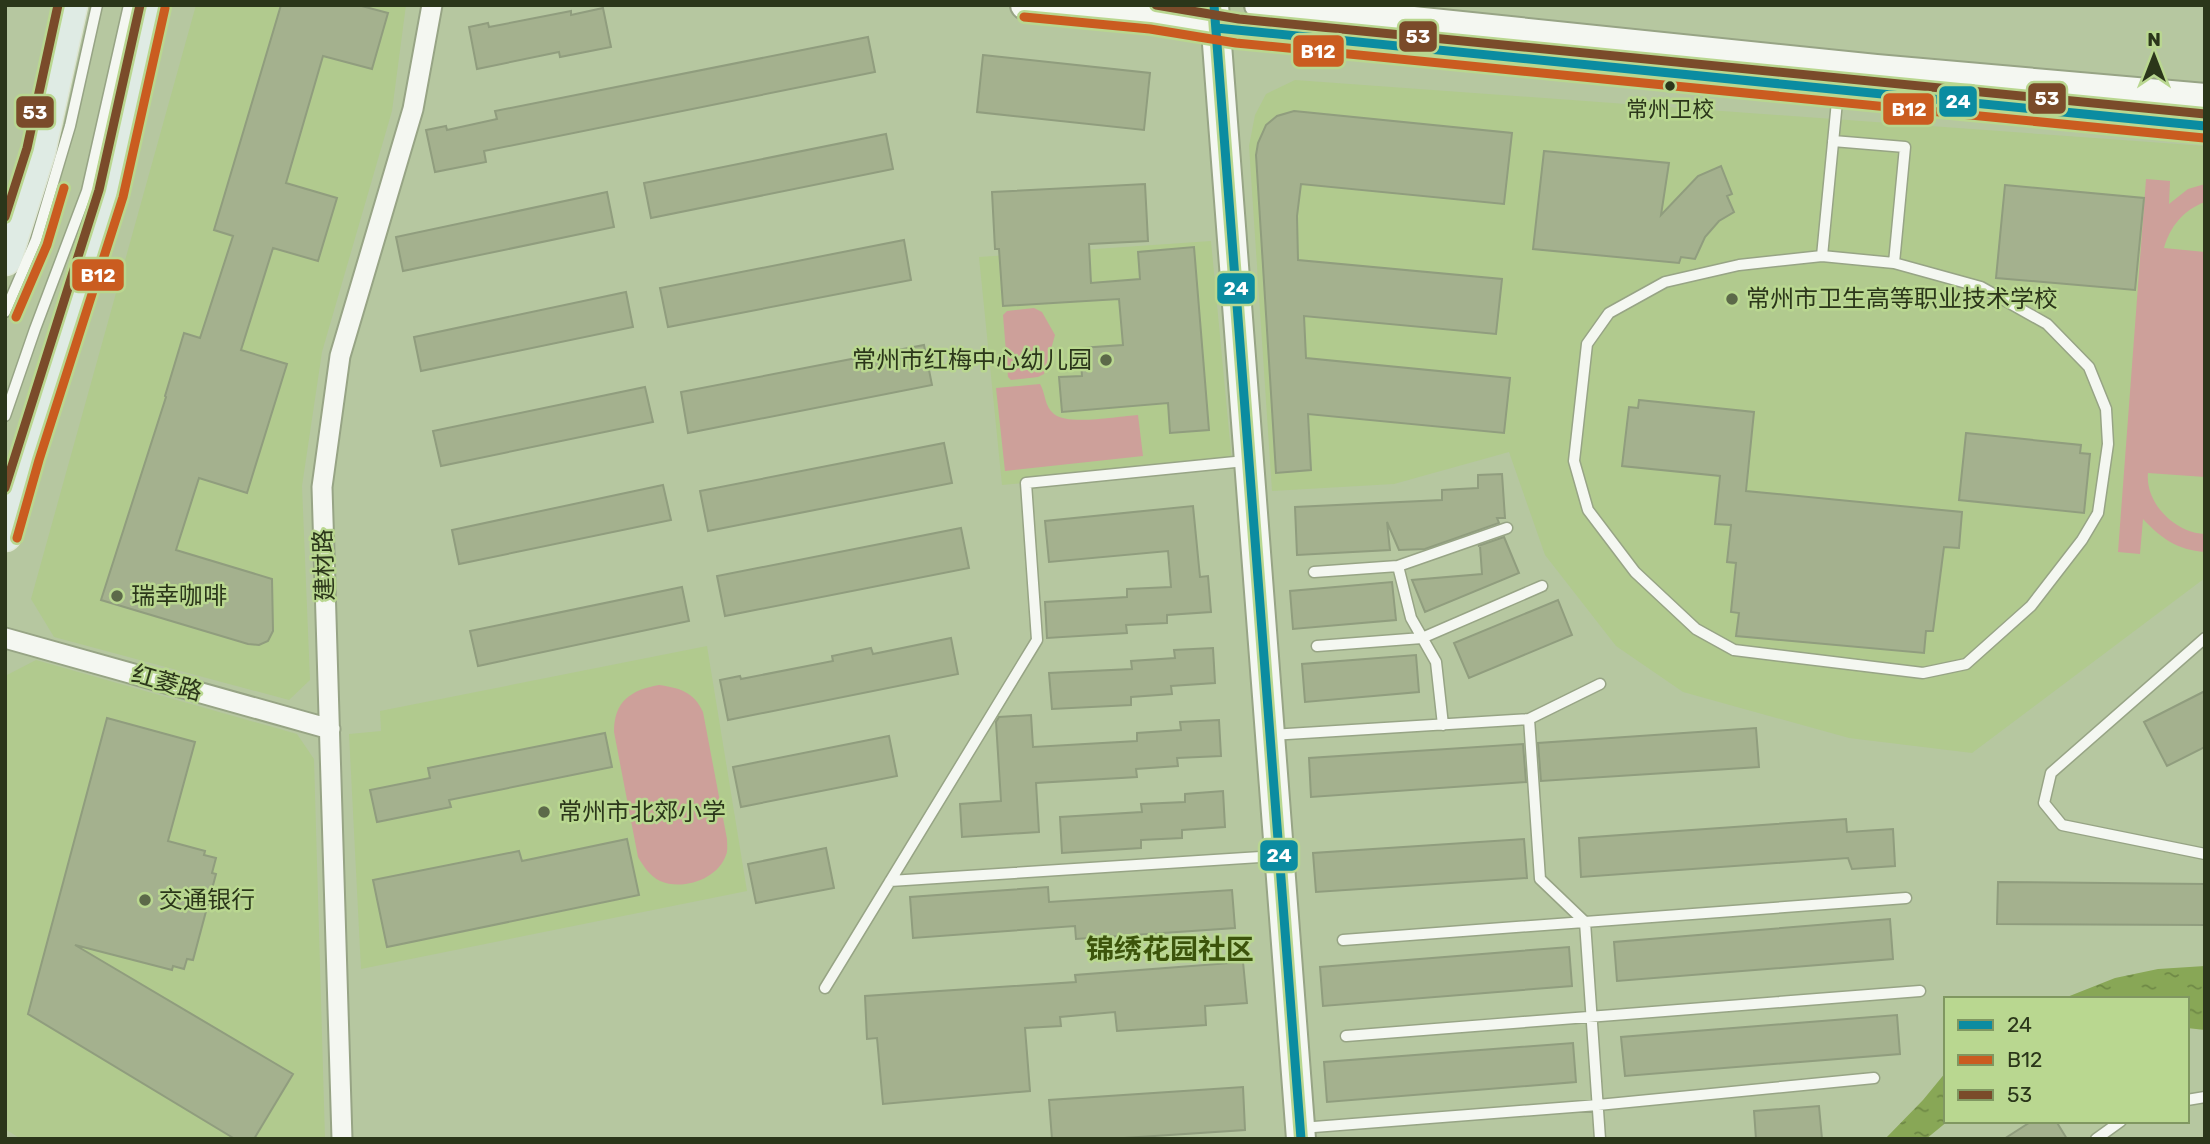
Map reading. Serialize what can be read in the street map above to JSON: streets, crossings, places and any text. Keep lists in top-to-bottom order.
{
  "streets": {
    "street": ["建材路", "红菱路"]
  },
  "crossings": [
    ["建材路", "红菱路"]
  ],
  "districts": ["锦绣花园社区"],
  "places": [
    "常州卫校",
    "常州市卫生高等职业技术学校",
    "常州市红梅中心幼儿园",
    "瑞幸咖啡",
    "常州市北郊小学",
    "交通银行"
  ],
  "lines": ["transit line 24", "transit line 53", "transit line B12"],
  "legend": ["24", "B12", "53"],
  "north": "top"
}
